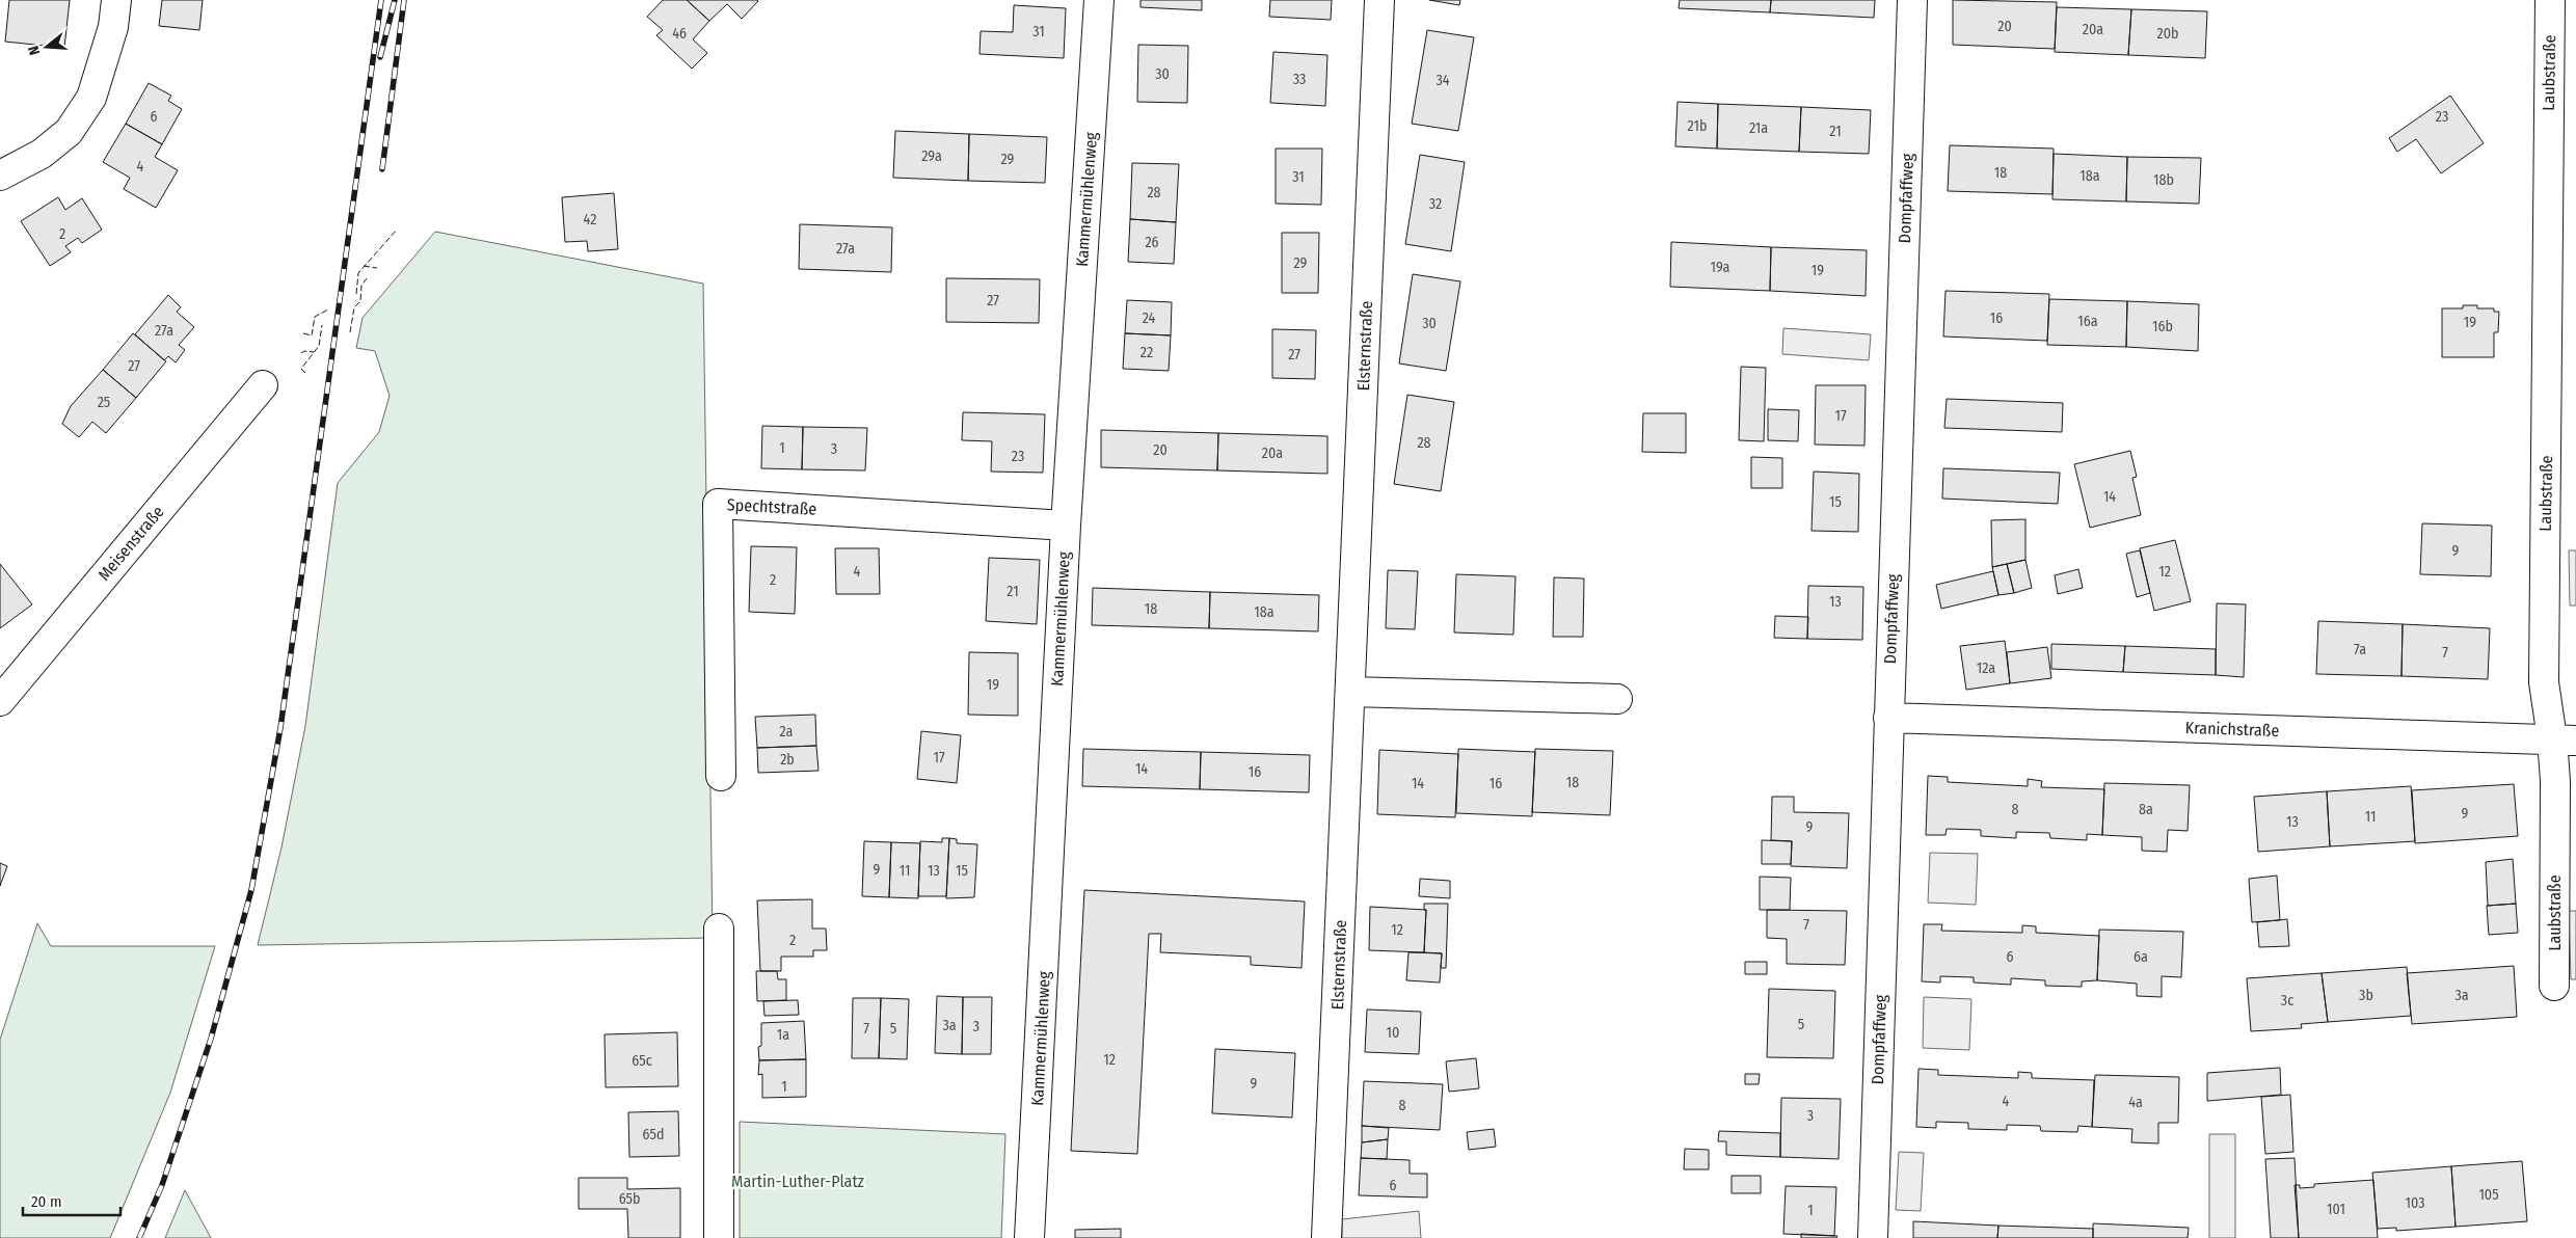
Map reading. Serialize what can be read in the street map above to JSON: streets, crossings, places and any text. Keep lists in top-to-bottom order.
{
  "streets": {
    "street": [
      "Laubstraße",
      "Dompfaffweg",
      "Kammermühlenweg",
      "Elsternstraße",
      "Spechtstraße",
      "Meisenstraße",
      "Kranichstraße"
    ]
  },
  "crossings": [
    ["Laubstraße", "Kranichstraße"],
    ["Dompfaffweg", "Kranichstraße"],
    ["Kammermühlenweg", "Spechtstraße"]
  ],
  "parks": ["Martin-Luther-Platz"],
  "house_numbers": [
    "20",
    "20a",
    "31",
    "46",
    "20b",
    "30",
    "33",
    "34",
    "6",
    "23",
    "21b",
    "21a",
    "21",
    "29a",
    "29",
    "4",
    "18",
    "18a",
    "31",
    "18b",
    "28",
    "32",
    "42",
    "2",
    "26",
    "27a",
    "29",
    "19a",
    "19",
    "27",
    "24",
    "16",
    "16a",
    "19",
    "30",
    "16b",
    "27a",
    "22",
    "27",
    "27",
    "25",
    "17",
    "28",
    "1",
    "3",
    "20",
    "20a",
    "23",
    "14",
    "15",
    "9",
    "4",
    "12",
    "2",
    "21",
    "13",
    "18",
    "18a",
    "7a",
    "7",
    "12a",
    "19",
    "2a",
    "17",
    "2b",
    "14",
    "16",
    "18",
    "14",
    "16",
    "8",
    "8a",
    "9",
    "11",
    "13",
    "9",
    "9",
    "11",
    "13",
    "15",
    "7",
    "12",
    "2",
    "6",
    "6a",
    "3b",
    "3a",
    "3c",
    "5",
    "3a",
    "3",
    "7",
    "5",
    "10",
    "1a",
    "12",
    "65c",
    "9",
    "1",
    "4",
    "4a",
    "8",
    "3",
    "65d",
    "6",
    "105",
    "65b",
    "103",
    "101",
    "1"
  ],
  "scale_bar": "20 m",
  "north": "left"
}
